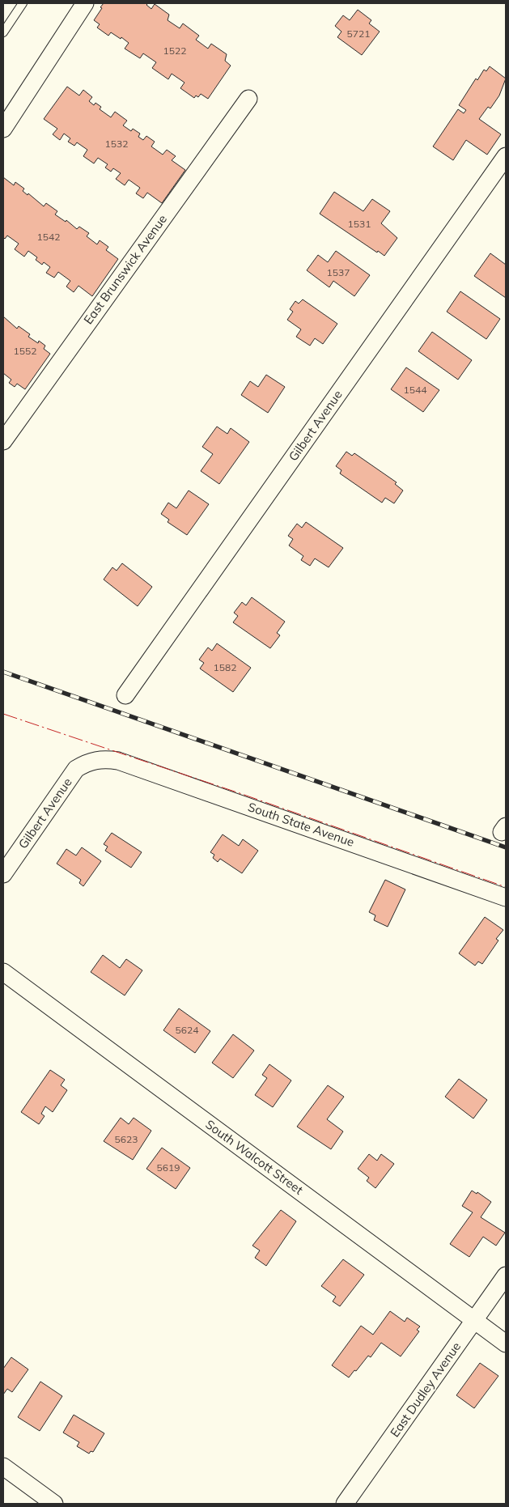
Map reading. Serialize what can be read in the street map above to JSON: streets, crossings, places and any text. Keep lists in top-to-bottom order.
{
  "streets": {
    "street": [
      "East Brunswick Avenue",
      "Gilbert Avenue",
      "South State Avenue",
      "South Walcott Street",
      "East Dudley Avenue"
    ]
  },
  "crossings": [
    ["Gilbert Avenue", "South State Avenue"],
    ["South Walcott Street", "East Dudley Avenue"]
  ],
  "house_numbers": [
    "5721",
    "1522",
    "1532",
    "1531",
    "1542",
    "1537",
    "1552",
    "1544",
    "1582",
    "5624",
    "5623",
    "5619"
  ]
}
